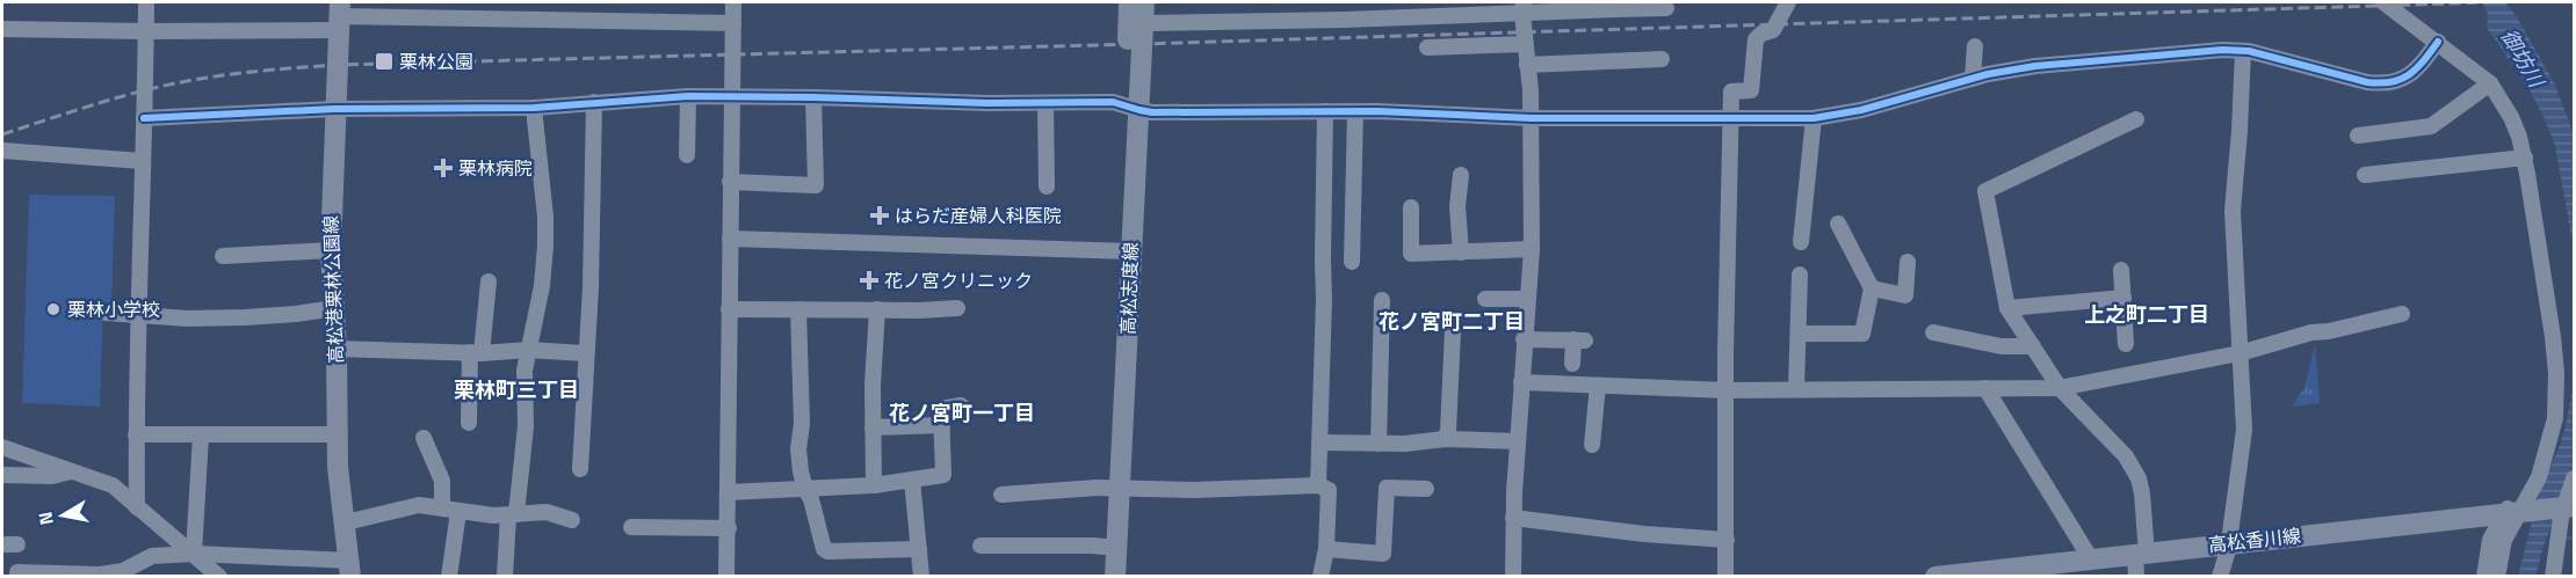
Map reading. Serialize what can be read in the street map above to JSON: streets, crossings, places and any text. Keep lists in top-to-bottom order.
{
  "streets": {
    "main road": ["高松志度線", "高松港栗林公園線", "高松香川線"]
  },
  "districts": [
    "上之町二丁目",
    "花ノ宮町二丁目",
    "栗林町三丁目",
    "花ノ宮町一丁目"
  ],
  "water": ["御坊川"],
  "places": {
    "transit": ["栗林公園"],
    "health": ["栗林病院", "はらだ産婦人科医院", "花ノ宮クリニック"],
    "other": ["栗林小学校"]
  },
  "north": "left"
}
